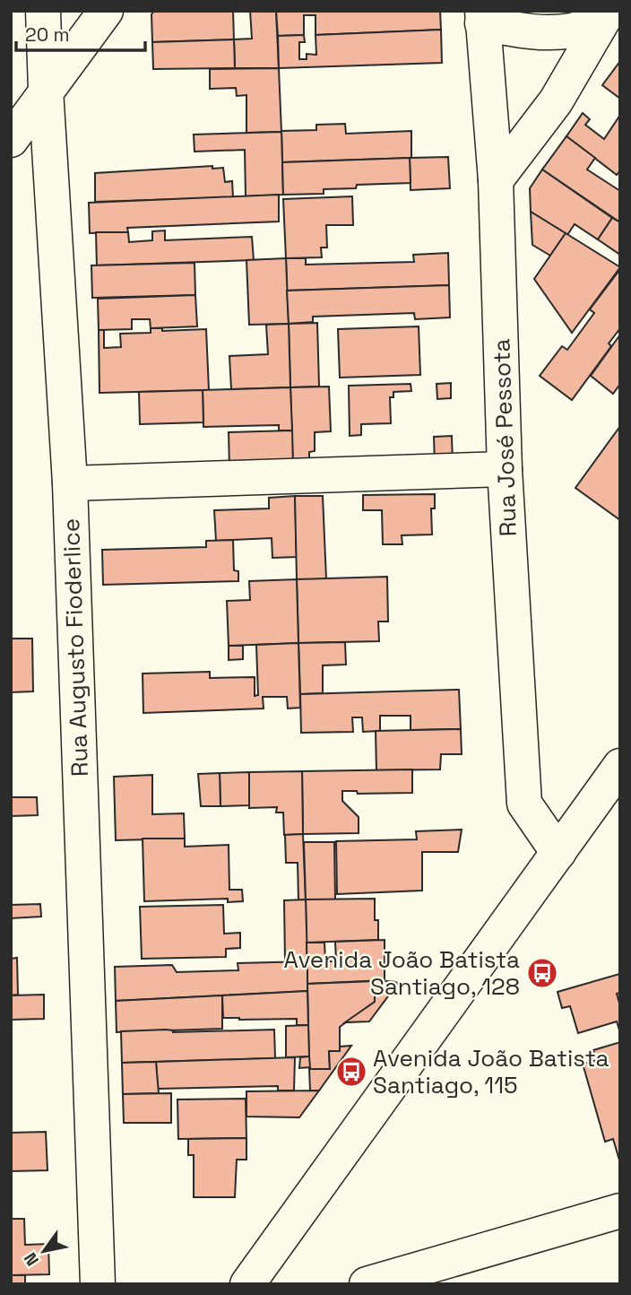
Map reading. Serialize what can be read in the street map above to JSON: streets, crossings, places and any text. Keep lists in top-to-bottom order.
{
  "streets": {
    "street": ["Rua José Pessota", "Rua Augusto Fioderlice"]
  },
  "places": {
    "bus stop": ["Avenida João Batista Santiago, 128", "Avenida João Batista Santiago, 115"]
  },
  "scale_bar": "20 m",
  "north": "bottom left"
}
